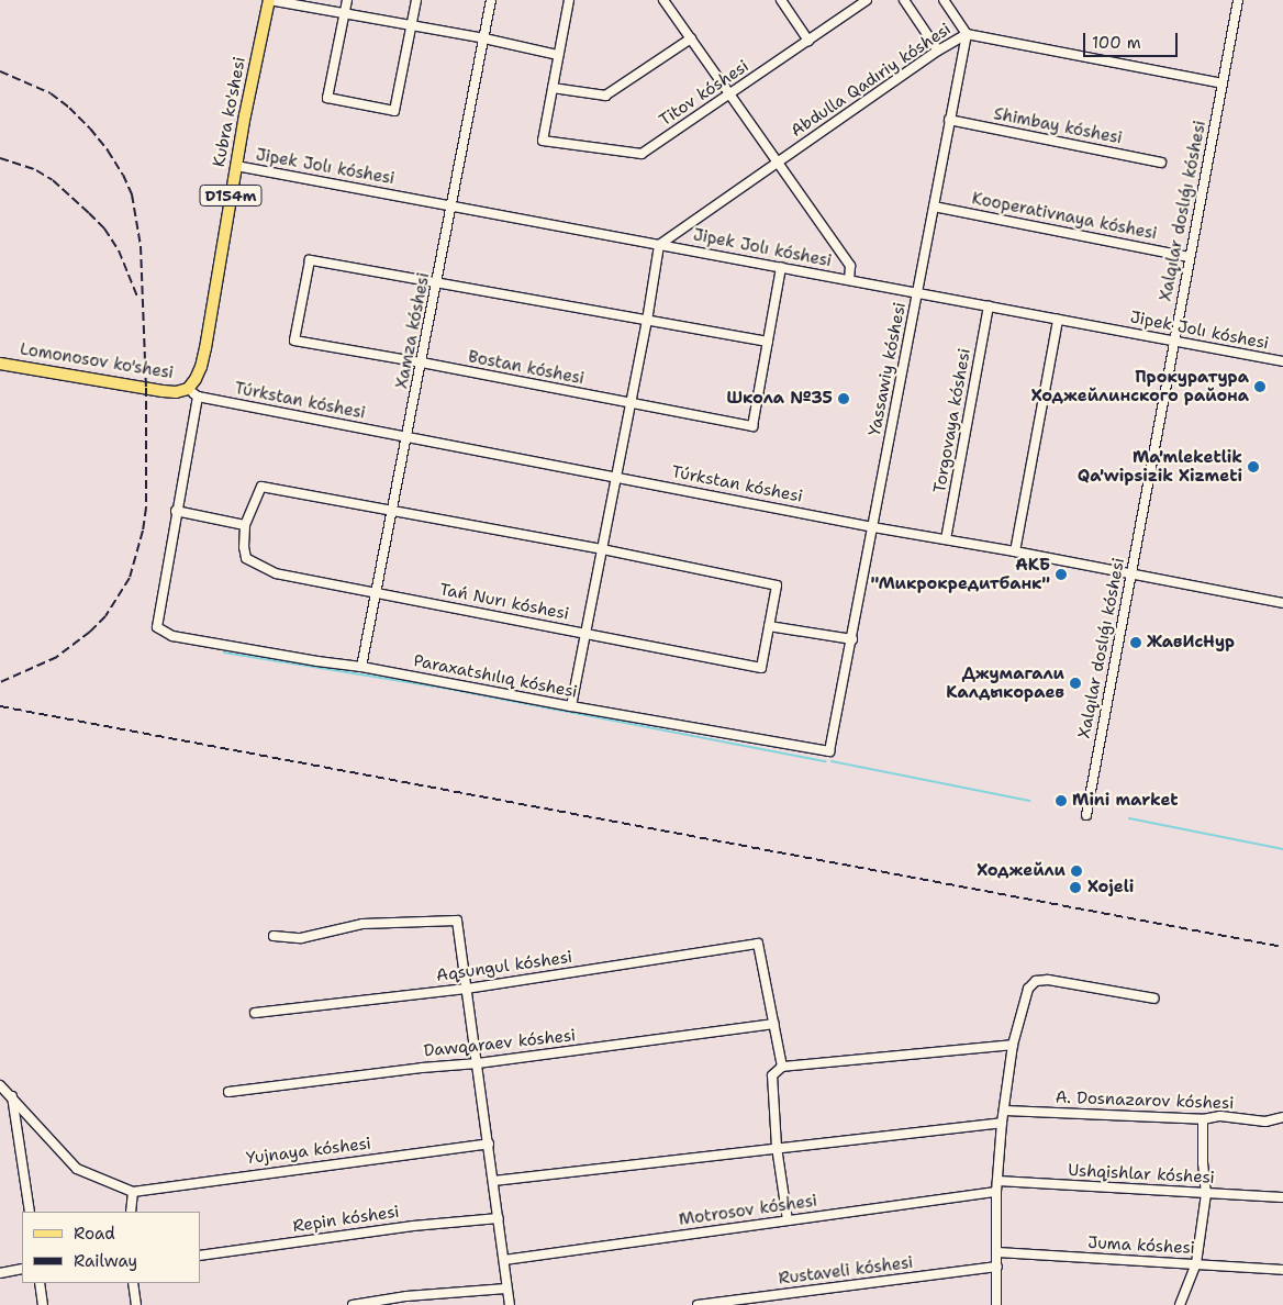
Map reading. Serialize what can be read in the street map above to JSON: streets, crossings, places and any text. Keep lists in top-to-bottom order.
{
  "streets": {
    "main road": ["Kubra ko'shesi", "D154m", "Lomonosov ko'shesi"],
    "street": [
      "Abdulla Qadıriy kóshesi",
      "Titov kóshesi",
      "Shimbay kóshesi",
      "Jipek Jolı kóshesi",
      "Xalqılar doslıǵı kóshesi",
      "Kooperativnaya kóshesi",
      "Xamza kóshesi",
      "Bostan kóshesi",
      "Yassawiy kóshesi",
      "Túrkstan kóshesi",
      "Torgovaya kóshesi",
      "Tań Nurı kóshesi",
      "Paraxatshılıq kóshesi",
      "Aqsungul kóshesi",
      "Dawqaraev kóshesi",
      "A. Dosnazarov kóshesi",
      "Yujnaya kóshesi",
      "Ushqishlar kóshesi",
      "Motrosov kóshesi",
      "Repin kóshesi",
      "Juma kóshesi",
      "Rustaveli kóshesi"
    ]
  },
  "crossings": [
    ["Abdulla Qadıriy kóshesi", "Jipek Jolı kóshesi"],
    ["Abdulla Qadıriy kóshesi", "Xalqılar doslıǵı kóshesi"],
    ["Abdulla Qadıriy kóshesi", "Yassawiy kóshesi"],
    ["Kubra ko'shesi", "Jipek Jolı kóshesi"],
    ["Kubra ko'shesi", "Lomonosov ko'shesi"],
    ["Kubra ko'shesi", "Túrkstan kóshesi"],
    ["Shimbay kóshesi", "Yassawiy kóshesi"],
    ["Jipek Jolı kóshesi", "Xalqılar doslıǵı kóshesi"],
    ["Jipek Jolı kóshesi", "Xamza kóshesi"],
    ["Jipek Jolı kóshesi", "Yassawiy kóshesi"],
    ["Jipek Jolı kóshesi", "Torgovaya kóshesi"],
    ["Xalqılar doslıǵı kóshesi", "Kooperativnaya kóshesi"],
    ["Xalqılar doslıǵı kóshesi", "Túrkstan kóshesi"],
    ["Kooperativnaya kóshesi", "Yassawiy kóshesi"],
    ["Xamza kóshesi", "Bostan kóshesi"],
    ["Xamza kóshesi", "Túrkstan kóshesi"],
    ["Xamza kóshesi", "Tań Nurı kóshesi"],
    ["Xamza kóshesi", "Paraxatshılıq kóshesi"],
    ["Lomonosov ko'shesi", "Túrkstan kóshesi"],
    ["Yassawiy kóshesi", "Túrkstan kóshesi"],
    ["Yassawiy kóshesi", "Paraxatshılıq kóshesi"],
    ["Túrkstan kóshesi", "Torgovaya kóshesi"],
    ["Aqsungul kóshesi", "Dawqaraev kóshesi"]
  ],
  "places": [
    "Прокуратура Ходжейлинского района",
    "Школа №35",
    "Ma'mleketlik Qa'wipsizik Xizmeti",
    "АКБ \"Микрокредитбанк\"",
    "ЖавИсНур",
    "Джумагали Калдыкораев",
    "Mini market",
    "Ходжейли",
    "Xojeli"
  ],
  "legend": ["Road", "Railway"],
  "scale_bar": "100 m"
}
